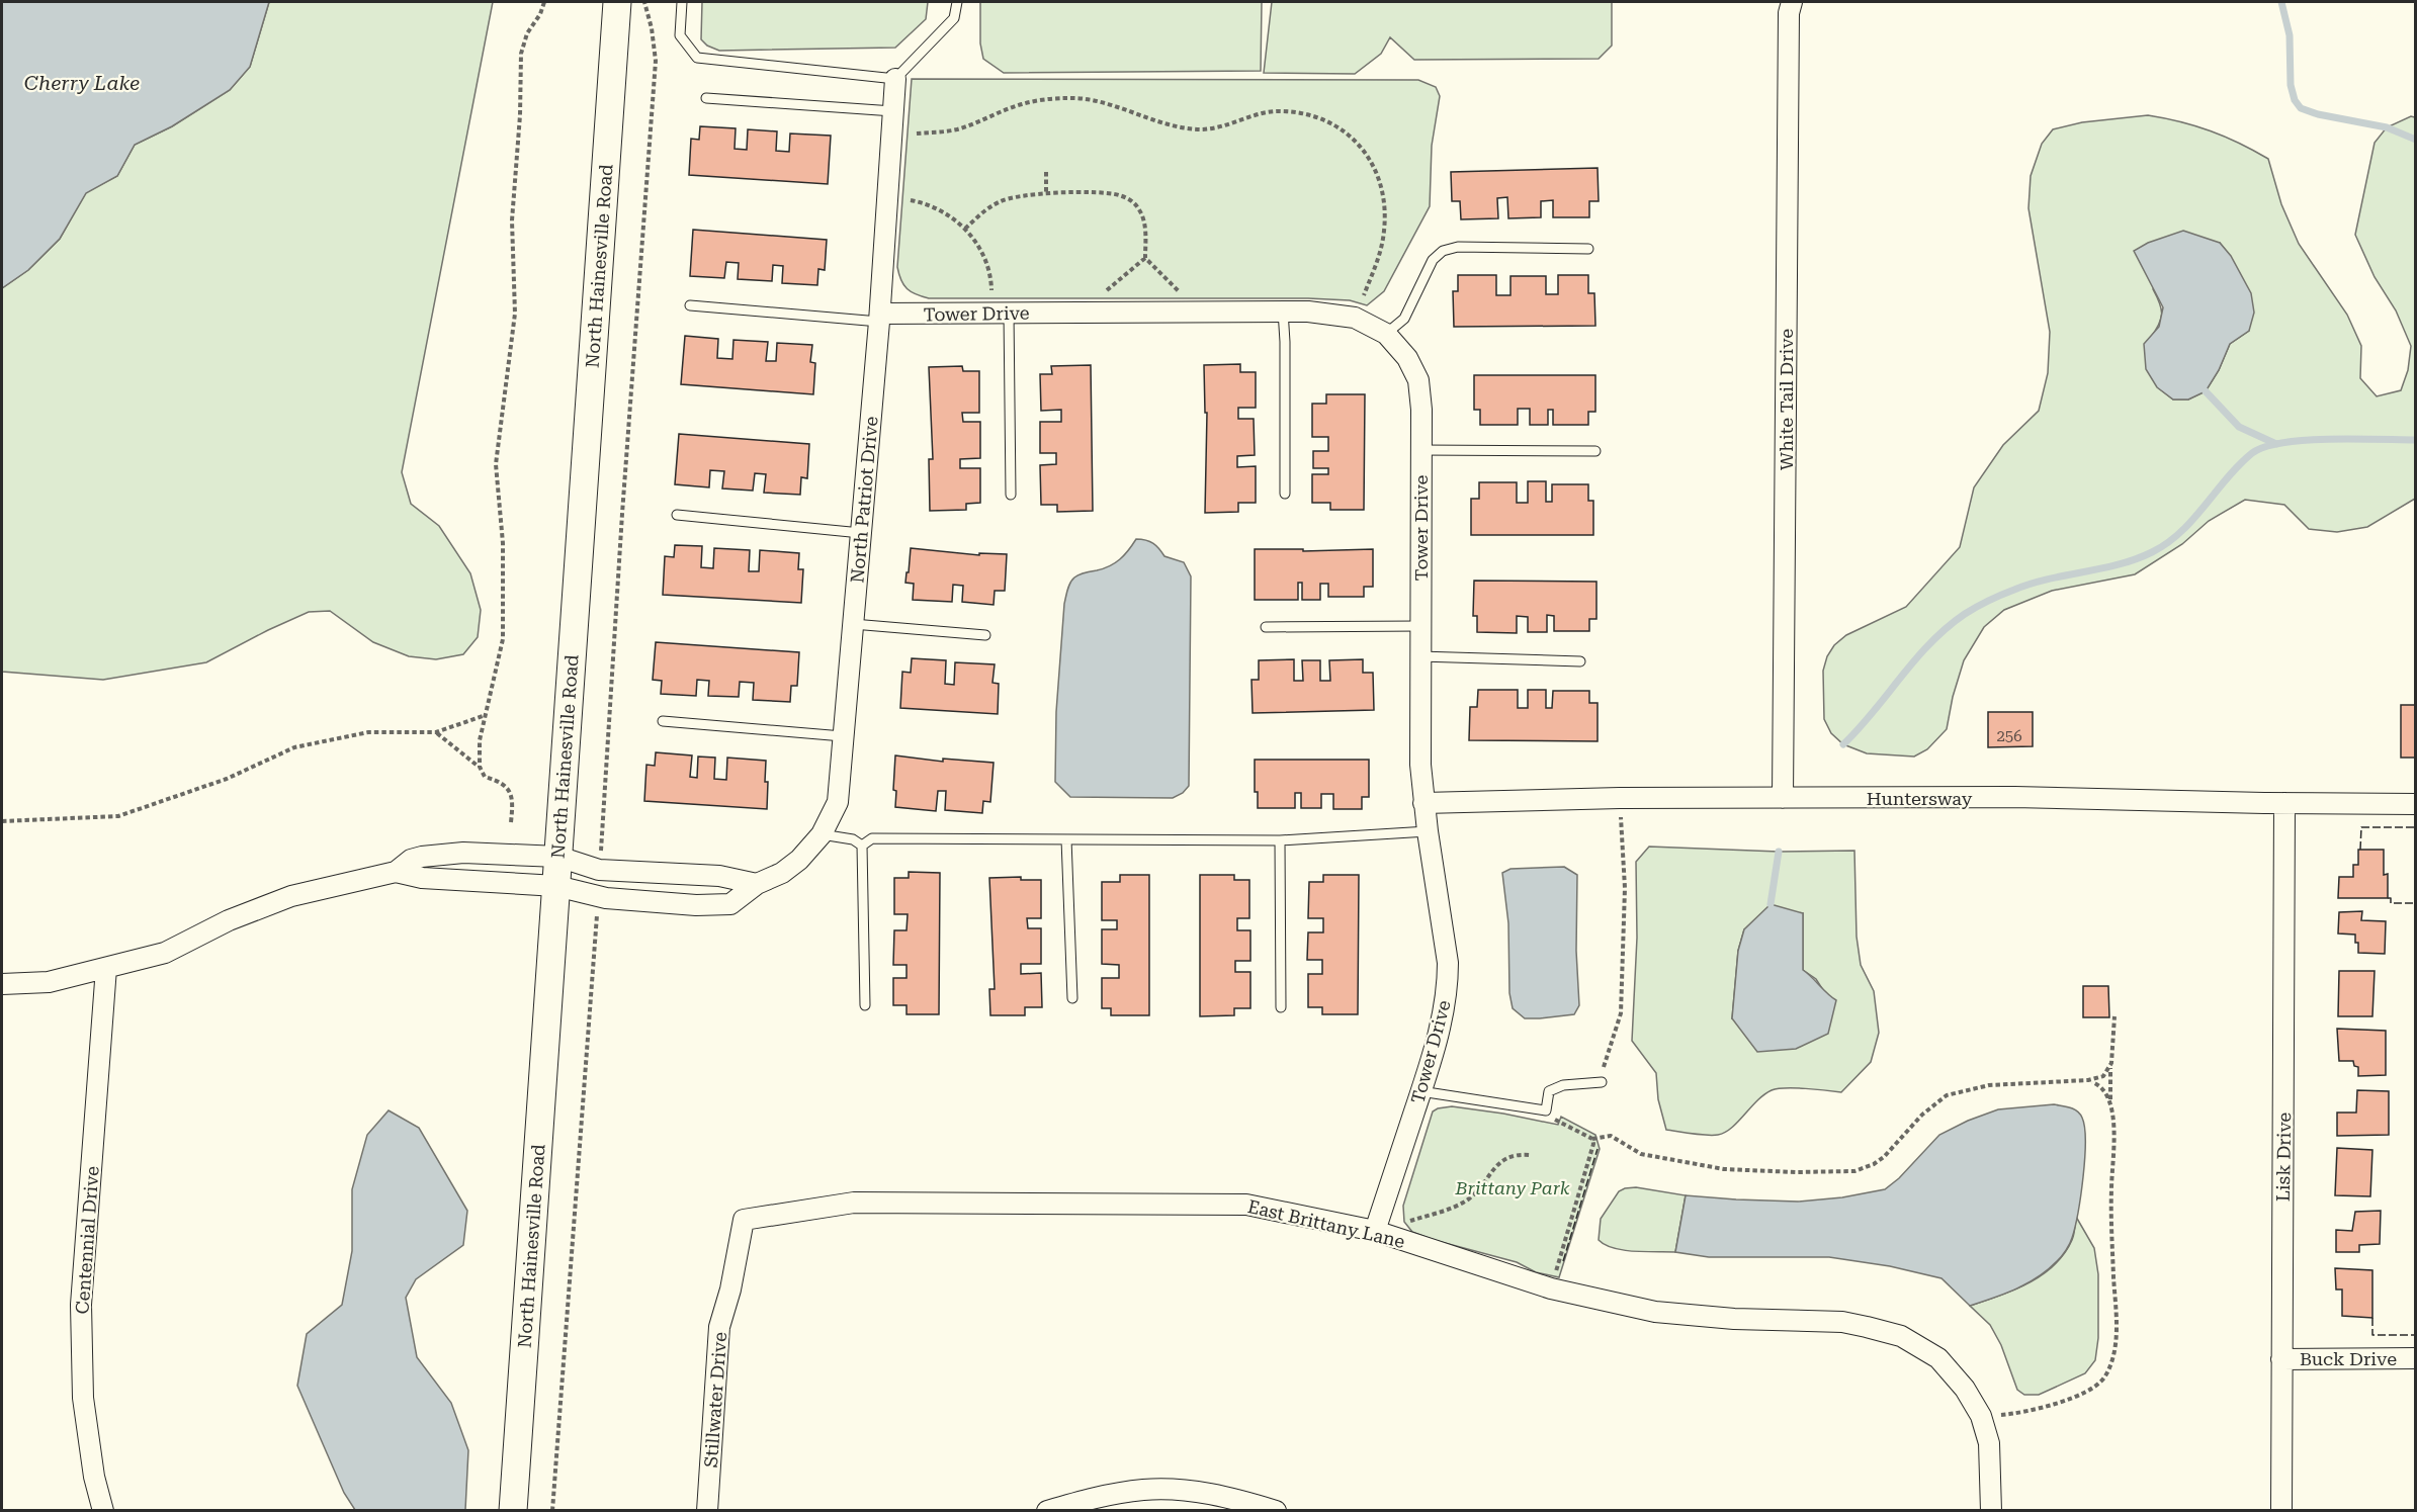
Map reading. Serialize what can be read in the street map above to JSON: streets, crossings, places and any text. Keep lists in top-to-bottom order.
{
  "streets": {
    "main road": ["North Hainesville Road"],
    "street": [
      "Tower Drive",
      "White Tail Drive",
      "North Patriot Drive",
      "Huntersway",
      "Lisk Drive",
      "East Brittany Lane",
      "Centennial Drive",
      "Buck Drive",
      "Stillwater Drive"
    ]
  },
  "crossings": [
    ["North Hainesville Road", "North Patriot Drive"],
    ["Tower Drive", "North Patriot Drive"],
    ["Tower Drive", "Huntersway"],
    ["Tower Drive", "East Brittany Lane"],
    ["White Tail Drive", "Huntersway"],
    ["Huntersway", "Lisk Drive"],
    ["Lisk Drive", "Buck Drive"],
    ["East Brittany Lane", "Stillwater Drive"]
  ],
  "water": ["Cherry Lake"],
  "parks": ["Brittany Park"],
  "house_numbers": ["256"]
}
